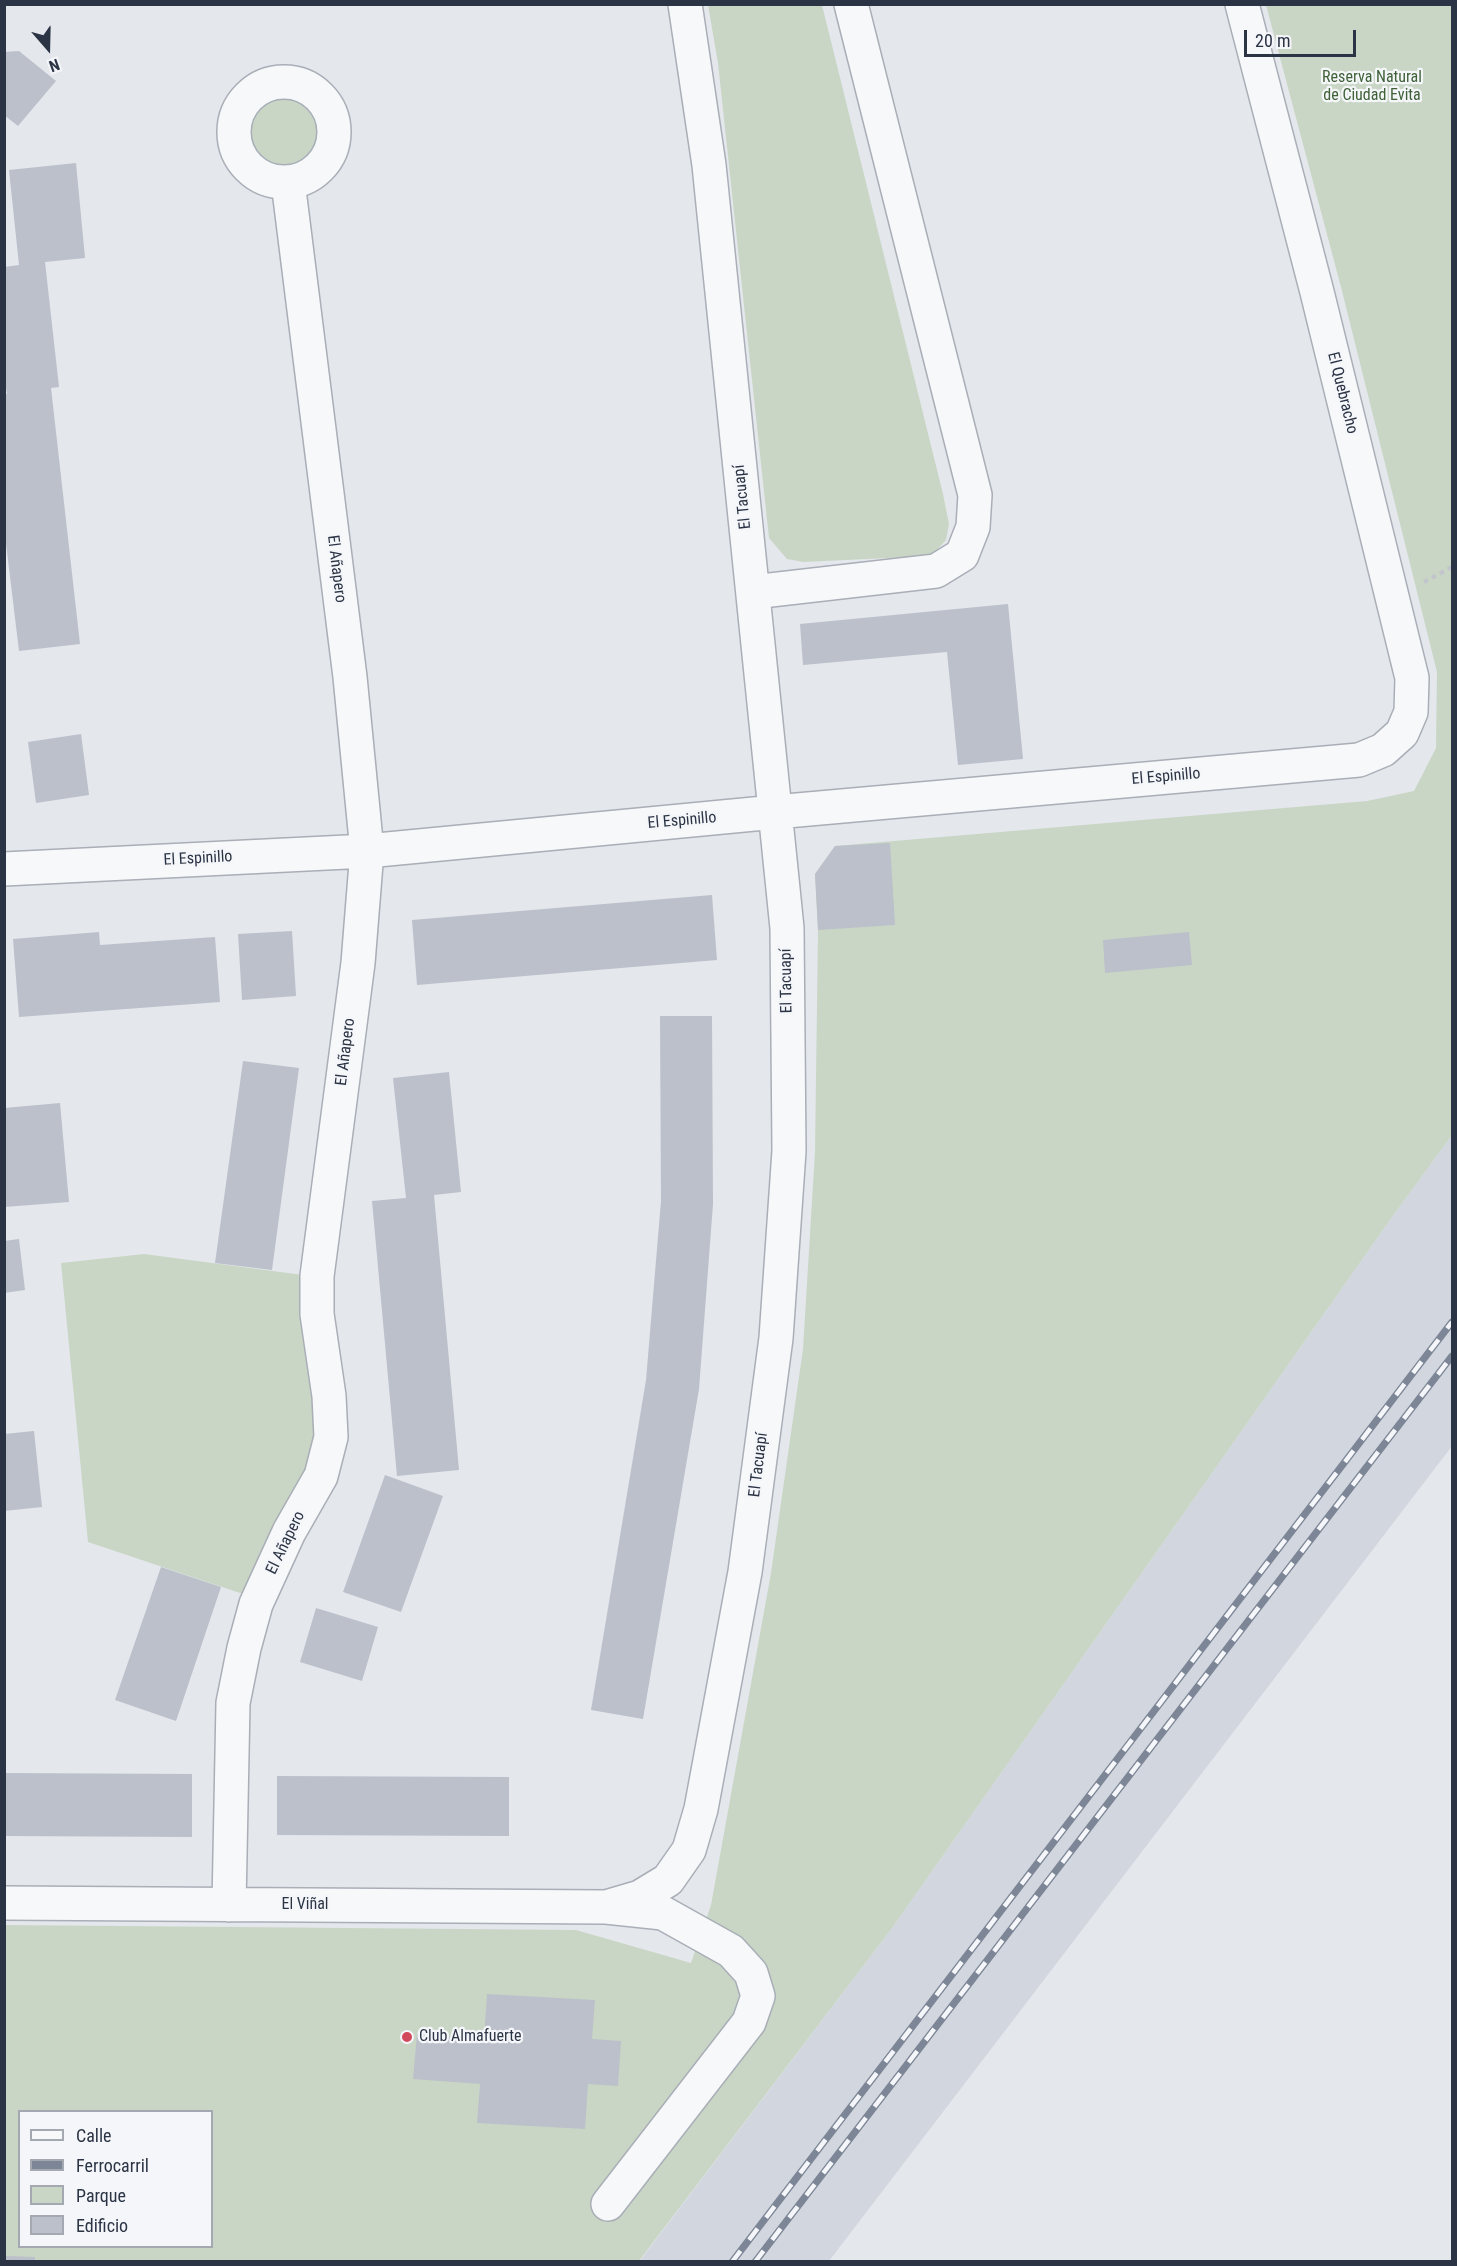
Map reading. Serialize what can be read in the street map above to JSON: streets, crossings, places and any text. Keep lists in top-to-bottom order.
{
  "streets": {
    "street": [
      "El Quebracho",
      "El Tacuapí",
      "El Añapero",
      "El Espinillo",
      "El Viñal"
    ]
  },
  "crossings": [
    ["El Quebracho", "El Espinillo"],
    ["El Tacuapí", "El Espinillo"],
    ["El Tacuapí", "El Viñal"],
    ["El Añapero", "El Espinillo"],
    ["El Añapero", "El Viñal"]
  ],
  "parks": ["Reserva Natural de Ciudad Evita"],
  "places": ["Club Almafuerte"],
  "legend": [
    "Calle",
    "Ferrocarril",
    "Parque",
    "Edificio"
  ],
  "scale_bar": "20 m",
  "north": "bottom"
}
